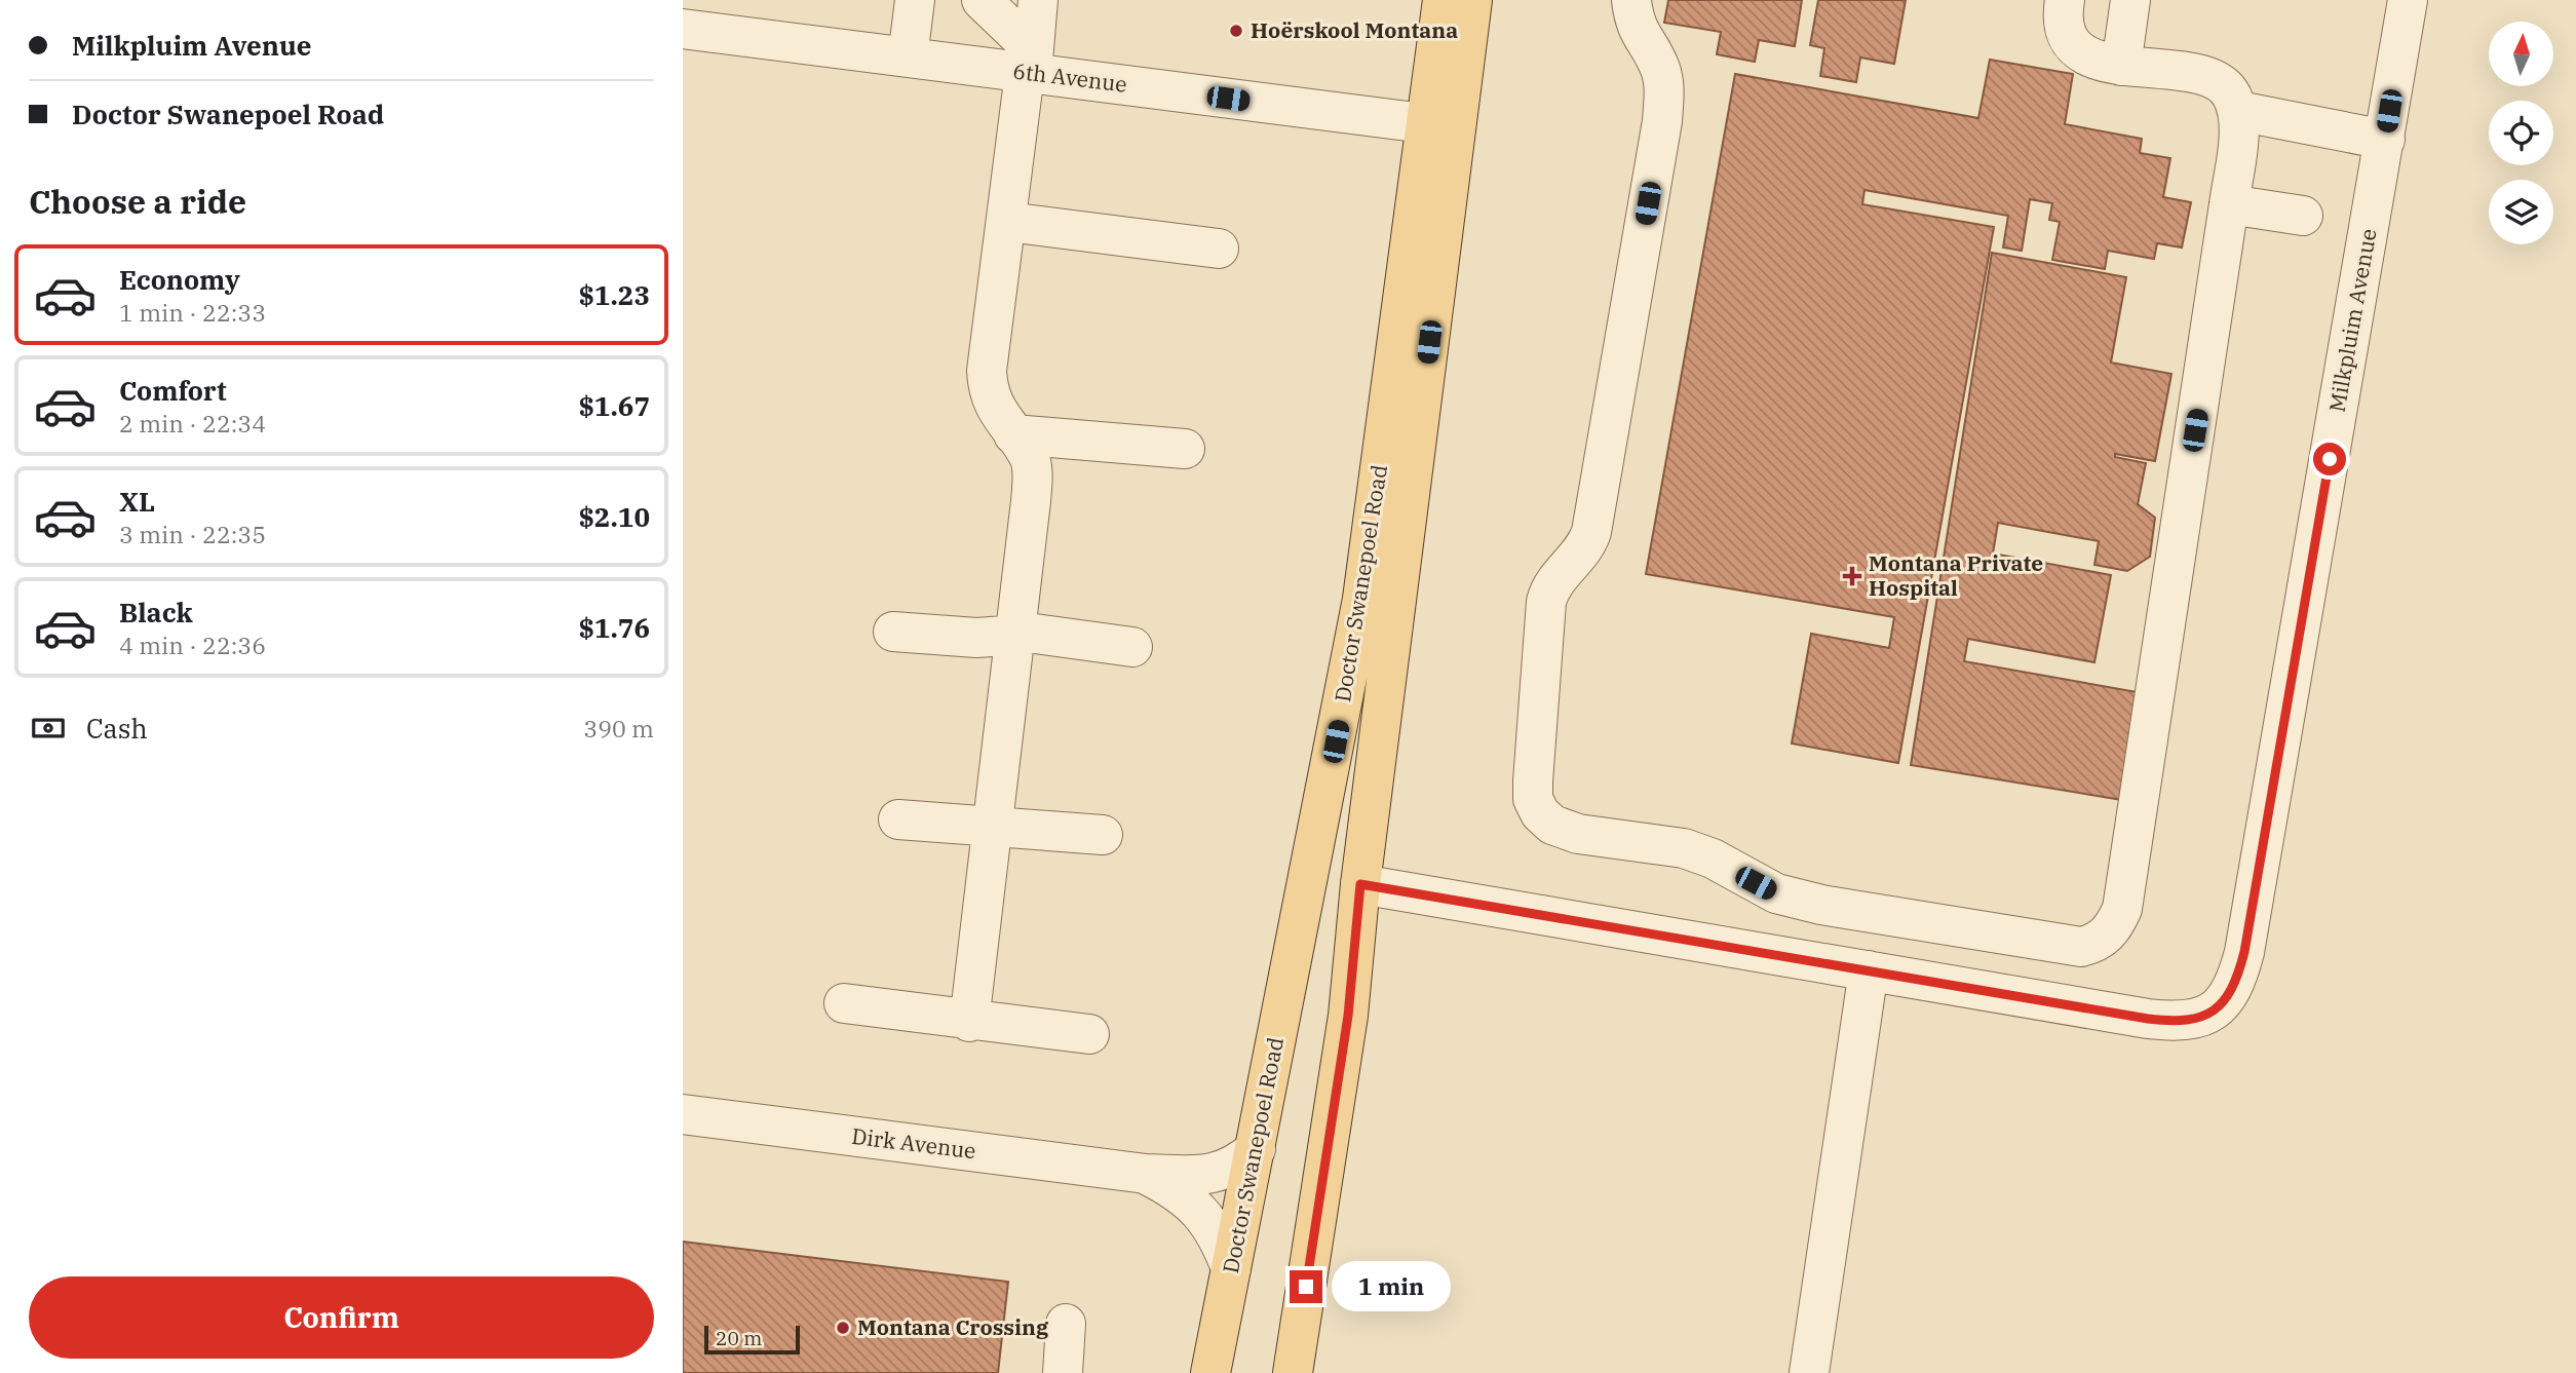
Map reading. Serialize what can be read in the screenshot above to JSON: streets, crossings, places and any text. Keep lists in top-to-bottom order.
{
  "streets": {
    "main road": ["Doctor Swanepoel Road"],
    "street": ["6th Avenue", "Milkpluim Avenue", "Dirk Avenue"]
  },
  "crossings": [
    ["6th Avenue", "Doctor Swanepoel Road"],
    ["Milkpluim Avenue", "Doctor Swanepoel Road"],
    ["Doctor Swanepoel Road", "Dirk Avenue"]
  ],
  "places": {
    "other": ["Hoërskool Montana", "Montana Crossing"],
    "health": ["Montana Private Hospital"]
  },
  "scale_bar": "20 m",
  "north": "top",
  "page": {
    "banner": ["Milkpluim Avenue", "Doctor Swanepoel Road"],
    "heading": "Choose a ride",
    "list": [
      {
        "name": "Economy",
        "note": "1 min · 22:33",
        "value": "$1.23"
      },
      {
        "name": "Comfort",
        "note": "2 min · 22:34",
        "value": "$1.67"
      },
      {
        "name": "XL",
        "note": "3 min · 22:35",
        "value": "$2.10"
      },
      {
        "name": "Black",
        "note": "4 min · 22:36",
        "value": "$1.76"
      }
    ],
    "pay": ["Cash", "390 m"],
    "bubble": "1 min",
    "buttons": "Confirm",
    "scale": "20 m"
  }
}
